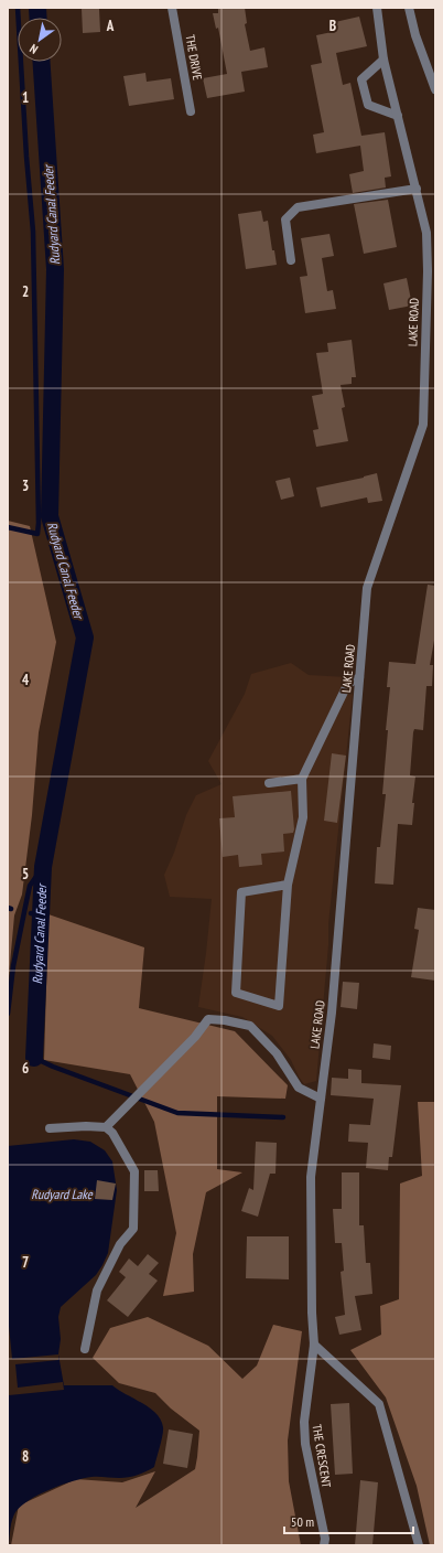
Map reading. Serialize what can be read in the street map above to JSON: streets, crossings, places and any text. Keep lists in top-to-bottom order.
{
  "streets": {
    "street": ["THE DRIVE", "LAKE ROAD", "THE CRESCENT"]
  },
  "crossings": [
    ["LAKE ROAD", "THE CRESCENT"]
  ],
  "water": ["Rudyard Canal Feeder", "Rudyard Lake"],
  "scale_bar": "50 m",
  "north": "bottom left",
  "grid": {
    "columns": ["A", "B"],
    "rows": [
      "1",
      "2",
      "3",
      "4",
      "5",
      "6",
      "7",
      "8"
    ]
  }
}
